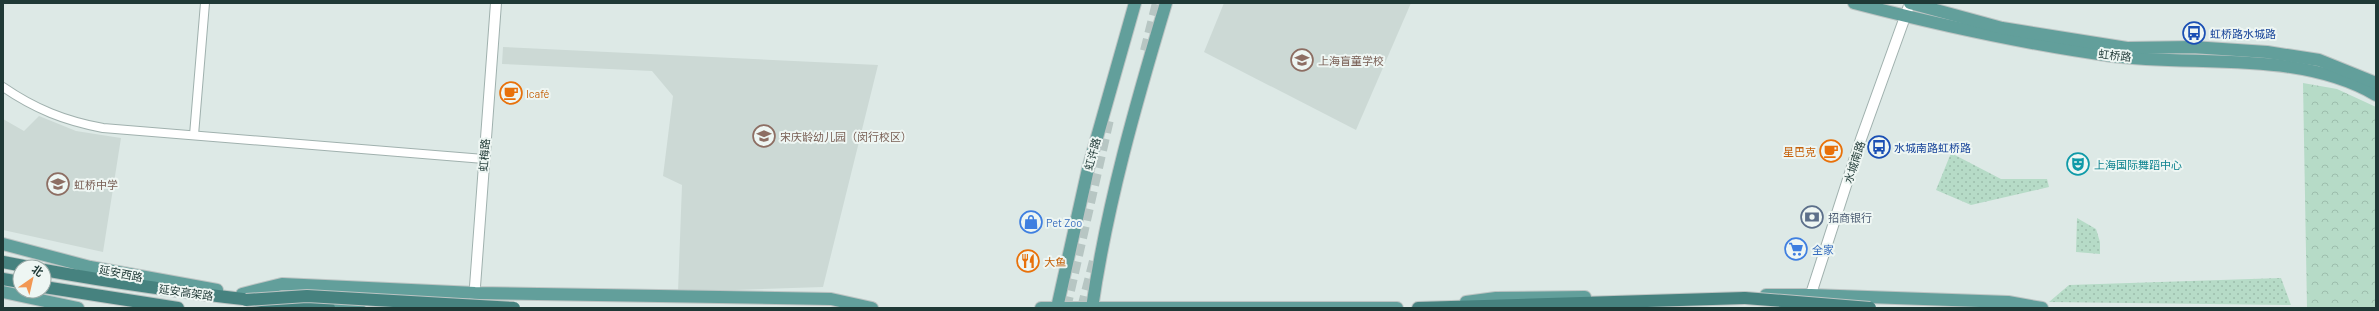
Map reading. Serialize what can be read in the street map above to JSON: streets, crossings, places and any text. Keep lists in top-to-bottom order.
{
  "streets": {
    "highway": ["延安高架路"],
    "main road": ["虹桥路", "虹许路", "延安西路"],
    "street": ["虹梅路", "水城南路"]
  },
  "crossings": [
    ["虹桥路", "水城南路"],
    ["延安西路", "延安高架路"]
  ],
  "places": {
    "bus stop": ["虹桥路水城路", "水城南路虹桥路"],
    "school or university": ["上海盲童学校", "宋庆龄幼儿园（闵行校区）", "虹桥中学"],
    "cafe": ["Icafé", "星巴克"],
    "theatre": ["上海国际舞蹈中心"],
    "bank": ["招商银行"],
    "shop": ["Pet Zoo"],
    "supermarket": ["全家"],
    "restaurant": ["大鱼"]
  },
  "north": "top right"
}
